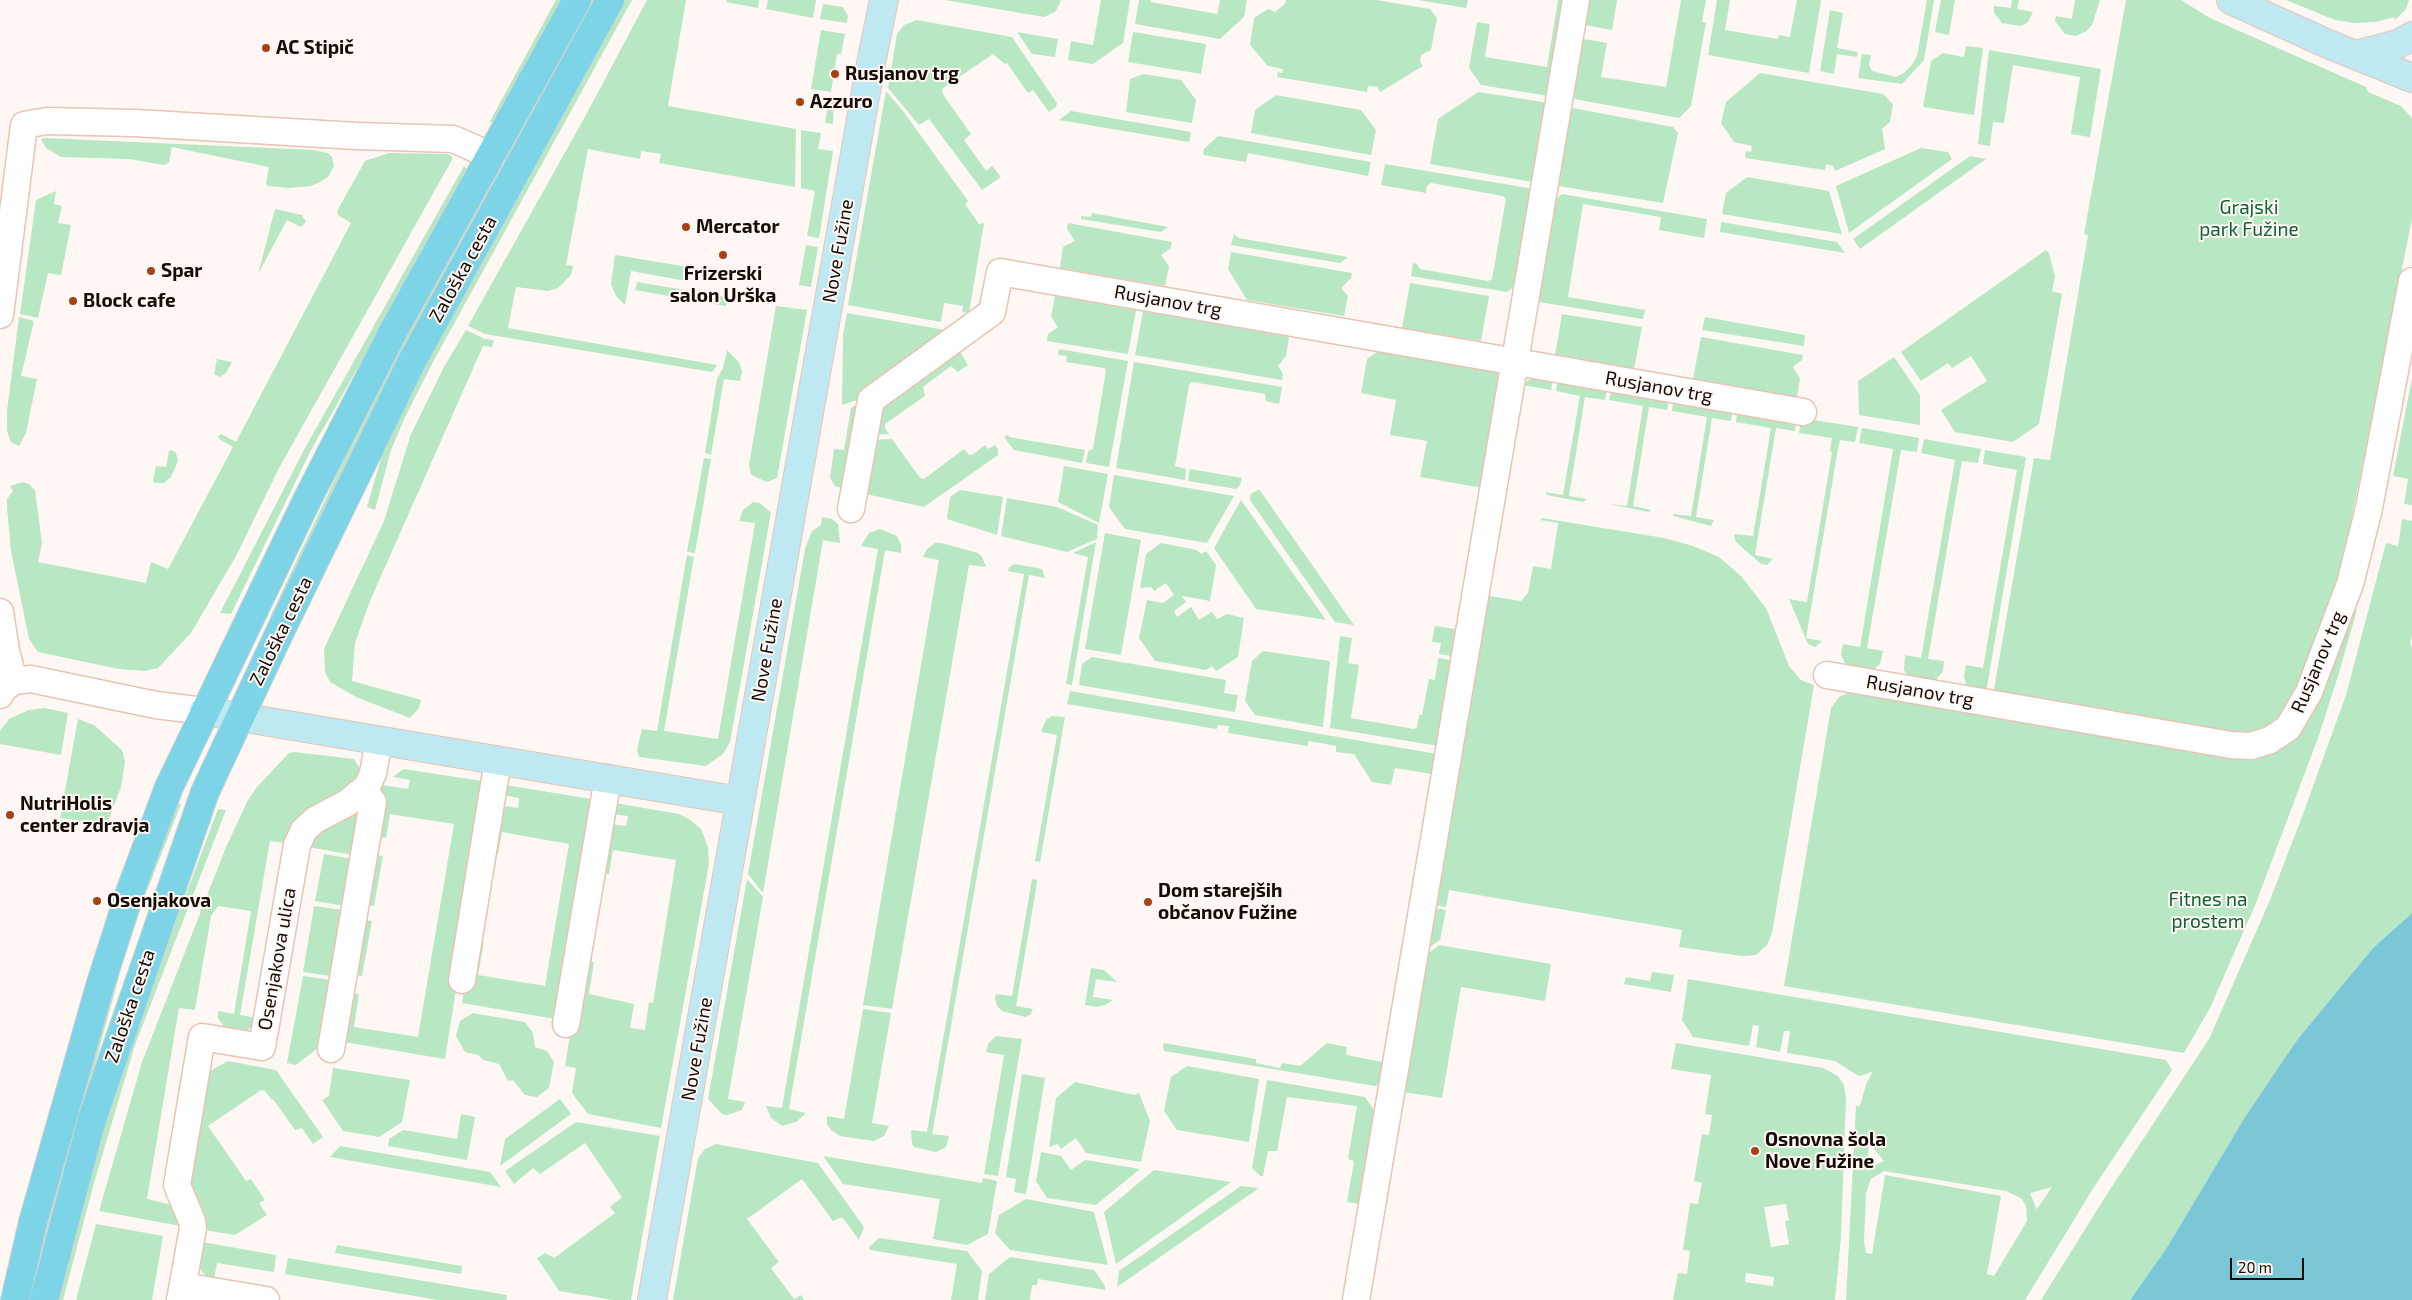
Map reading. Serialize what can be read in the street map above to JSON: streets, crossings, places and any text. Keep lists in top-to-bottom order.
{
  "streets": {
    "main road": ["Zaloška cesta"],
    "street": ["Nove Fužine", "Rusjanov trg", "Osenjakova ulica"]
  },
  "parks": ["Grajski park Fužine", "Fitnes na prostem"],
  "places": [
    "AC Stipič",
    "Rusjanov trg",
    "Azzuro",
    "Mercator",
    "Frizerski salon Urška",
    "Spar",
    "Block cafe",
    "NutriHolis center zdravja",
    "Osenjakova",
    "Dom starejših občanov Fužine",
    "Osnovna šola Nove Fužine"
  ],
  "scale_bar": "20 m"
}
